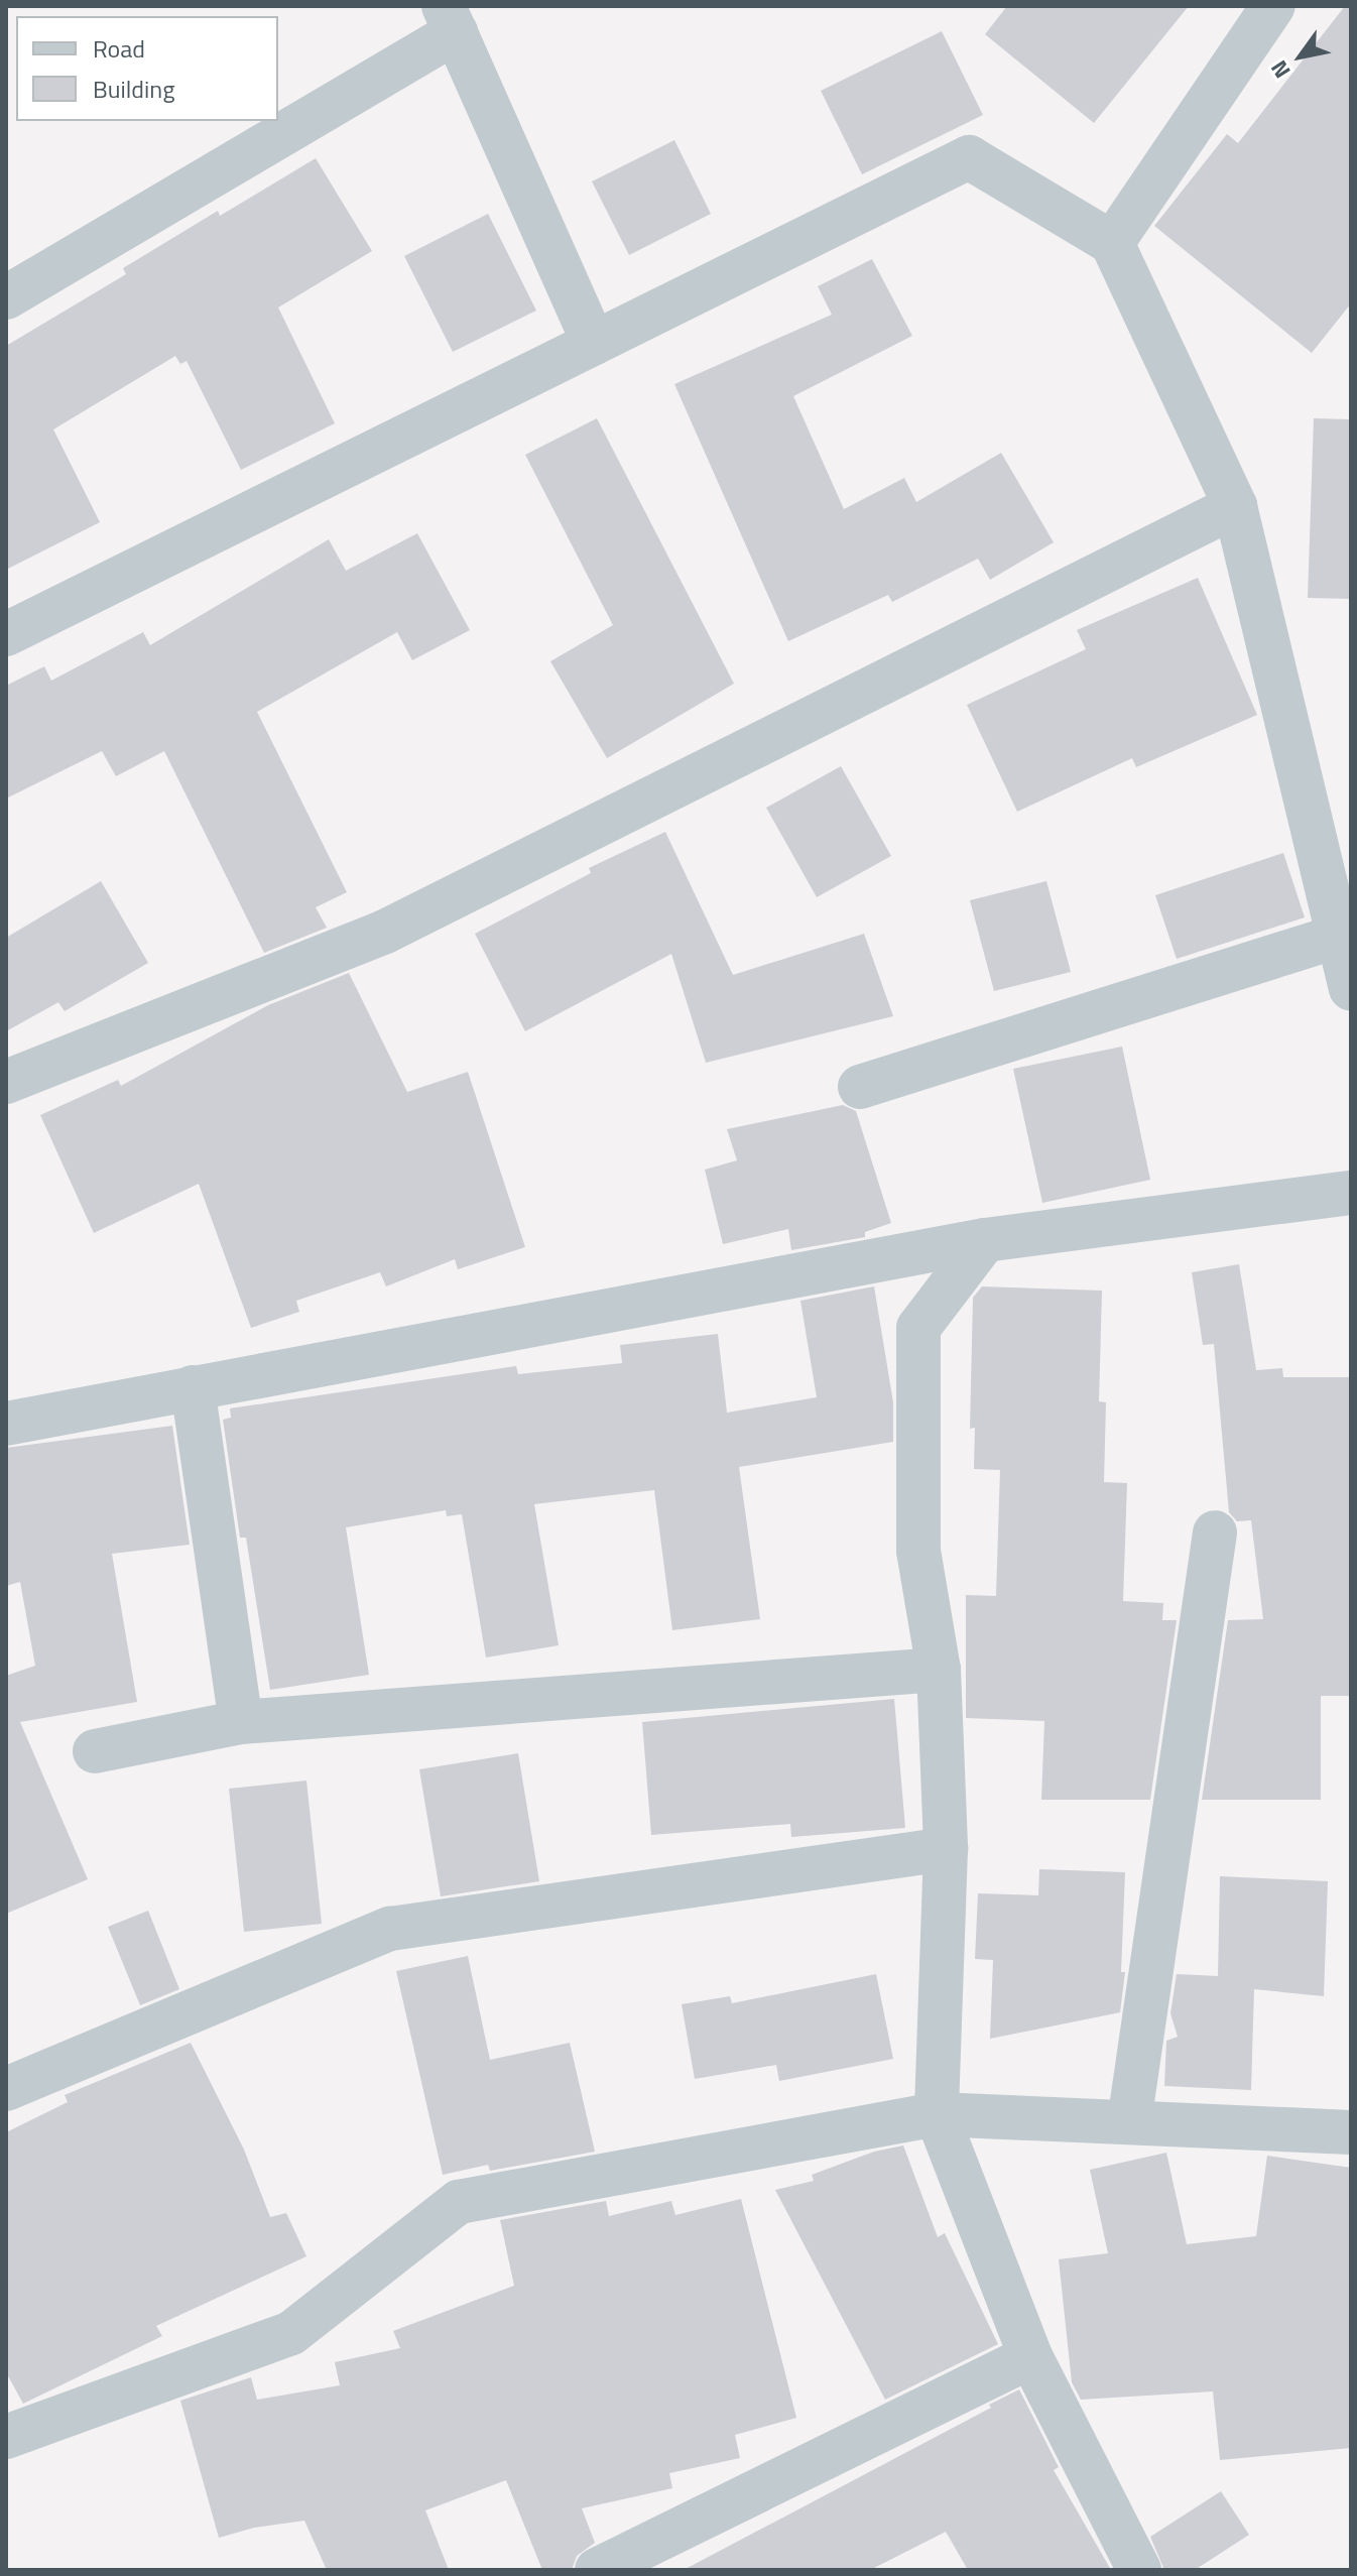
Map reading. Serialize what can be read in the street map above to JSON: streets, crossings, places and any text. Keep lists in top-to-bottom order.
{
  "legend": ["Road", "Building"],
  "north": "bottom left"
}
